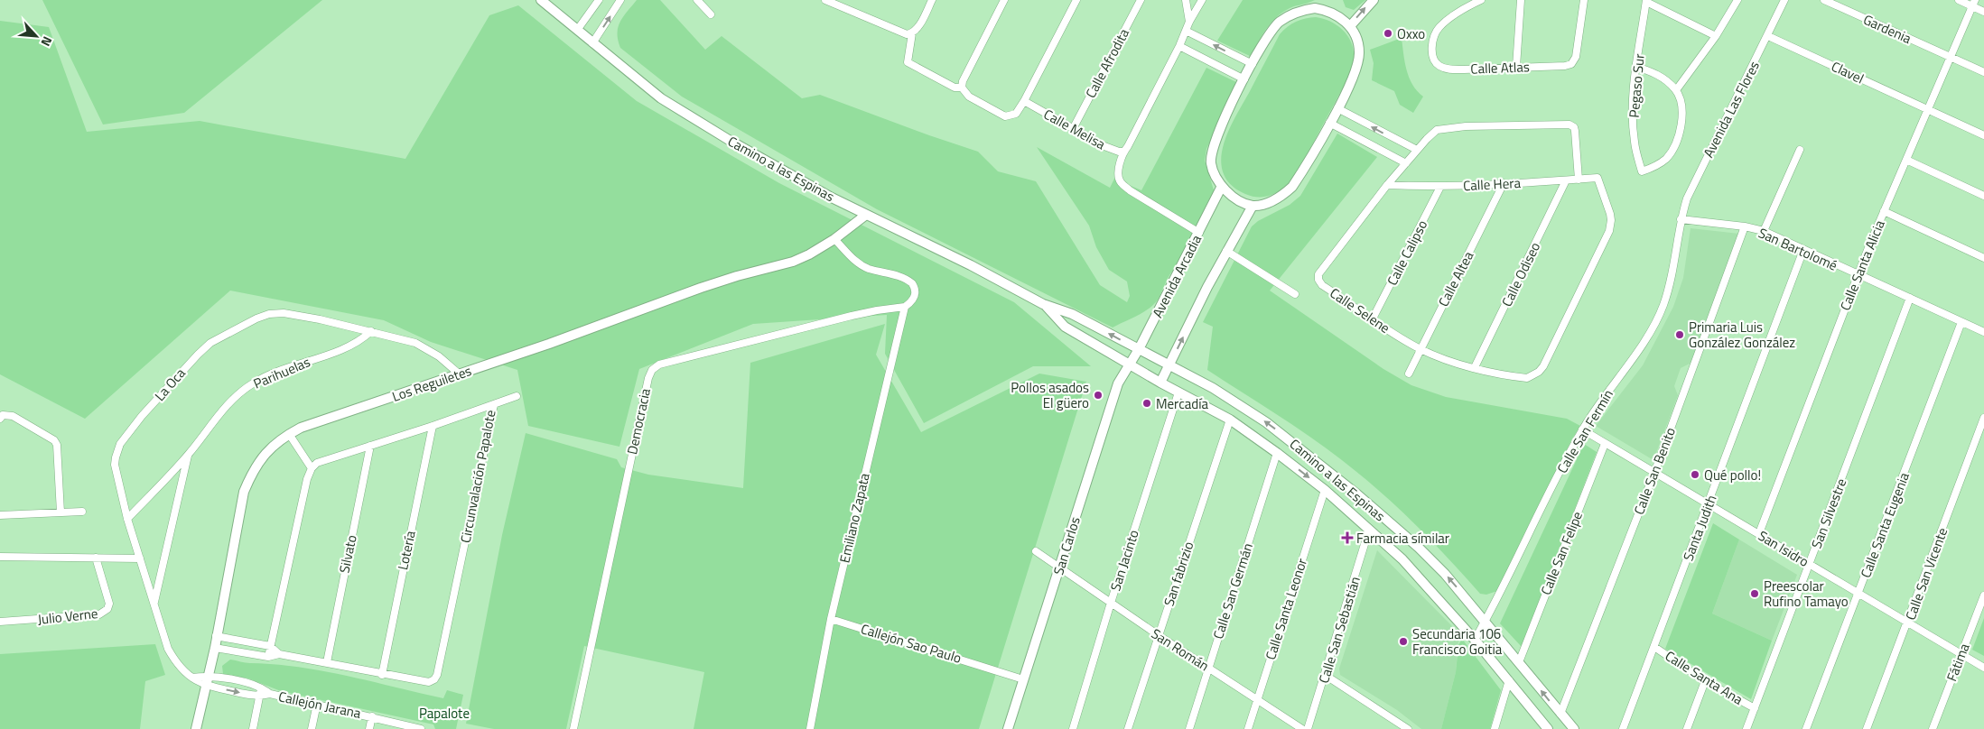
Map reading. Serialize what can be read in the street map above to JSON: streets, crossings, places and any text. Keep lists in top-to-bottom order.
{
  "streets": {
    "street": [
      "Gardenia",
      "Calle Afrodita",
      "Calle Atlas",
      "Clavel",
      "Pegaso Sur",
      "Avenida Las Flores",
      "Calle Melisa",
      "Camino a las Espinas",
      "Calle Hera",
      "San Bartolomé",
      "Calle Calipso",
      "Calle Santa Alicia",
      "Calle Odiseo",
      "Avenida Arcadia",
      "Calle Altea",
      "Calle Selene",
      "Parihuelas",
      "Los Reguiletes",
      "La Oca",
      "Democracia",
      "Calle San Fermín",
      "Calle San Benito",
      "Circunvalación Papalote",
      "San Silvestre",
      "Emiliano Zapata",
      "Calle Santa Eugenia",
      "Santa Judith",
      "San Carlos",
      "San Isidro",
      "Lotería",
      "Calle San Felipe",
      "Silvato",
      "San Jacinto",
      "San fabrizio",
      "Calle San Vicente",
      "Calle San Germán",
      "Calle Santa Leonor",
      "Julio Verne",
      "Calle San Sebastián",
      "Callejón Sao Paulo",
      "San Román",
      "Fátima",
      "Calle Santa Ana",
      "Callejón Jarana"
    ]
  },
  "crossings": [
    ["Gardenia", "Calle Santa Alicia"],
    ["Calle Afrodita", "Calle Melisa"],
    ["Clavel", "Avenida Las Flores"],
    ["Clavel", "Calle Santa Alicia"],
    ["Avenida Las Flores", "San Bartolomé"],
    ["Avenida Las Flores", "Calle San Fermín"],
    ["Camino a las Espinas", "Avenida Arcadia"],
    ["Camino a las Espinas", "Los Reguiletes"],
    ["Camino a las Espinas", "Calle San Fermín"],
    ["Camino a las Espinas", "Calle San Benito"],
    ["Camino a las Espinas", "San Carlos"],
    ["Camino a las Espinas", "Calle San Felipe"],
    ["Camino a las Espinas", "San Jacinto"],
    ["Camino a las Espinas", "San fabrizio"],
    ["Camino a las Espinas", "Calle San Germán"],
    ["Camino a las Espinas", "Calle Santa Leonor"],
    ["Camino a las Espinas", "Calle San Sebastián"],
    ["Calle Hera", "Calle Calipso"],
    ["Calle Hera", "Calle Odiseo"],
    ["Calle Hera", "Calle Altea"],
    ["Calle Hera", "Calle Selene"],
    ["San Bartolomé", "Calle Santa Alicia"],
    ["San Bartolomé", "Calle San Fermín"],
    ["San Bartolomé", "Calle San Benito"],
    ["San Bartolomé", "San Silvestre"],
    ["San Bartolomé", "Calle Santa Eugenia"],
    ["San Bartolomé", "Santa Judith"],
    ["Calle Calipso", "Calle Selene"],
    ["Calle Santa Alicia", "San Isidro"],
    ["Calle Odiseo", "Calle Selene"],
    ["Avenida Arcadia", "San Carlos"],
    ["Calle Altea", "Calle Selene"],
    ["Parihuelas", "La Oca"],
    ["Los Reguiletes", "La Oca"],
    ["Los Reguiletes", "Emiliano Zapata"],
    ["Los Reguiletes", "Callejón Jarana"],
    ["La Oca", "Callejón Jarana"],
    ["Democracia", "Emiliano Zapata"],
    ["Calle San Fermín", "San Isidro"],
    ["Calle San Benito", "San Isidro"],
    ["Circunvalación Papalote", "Lotería"],
    ["Circunvalación Papalote", "Silvato"],
    ["San Silvestre", "San Isidro"],
    ["San Silvestre", "Calle Santa Ana"],
    ["Emiliano Zapata", "Callejón Sao Paulo"],
    ["Calle Santa Eugenia", "San Isidro"],
    ["Santa Judith", "San Isidro"],
    ["Santa Judith", "Calle Santa Ana"],
    ["San Carlos", "Callejón Sao Paulo"],
    ["San Carlos", "San Román"],
    ["San Isidro", "Calle San Felipe"],
    ["San Isidro", "Calle San Vicente"],
    ["San Isidro", "Fátima"],
    ["San Jacinto", "San Román"],
    ["San fabrizio", "San Román"],
    ["Calle San Germán", "San Román"],
    ["Calle Santa Leonor", "San Román"]
  ],
  "parks": ["Papalote"],
  "places": {
    "other": [
      "Oxxo",
      "Primaria Luis González González",
      "Pollos asados El güero",
      "Mercadía",
      "Qué pollo!",
      "Preescolar Rufino Tamayo",
      "Secundaria 106 Francisco Goitia"
    ],
    "health": ["Farmacia símilar"]
  },
  "north": "bottom right"
}
